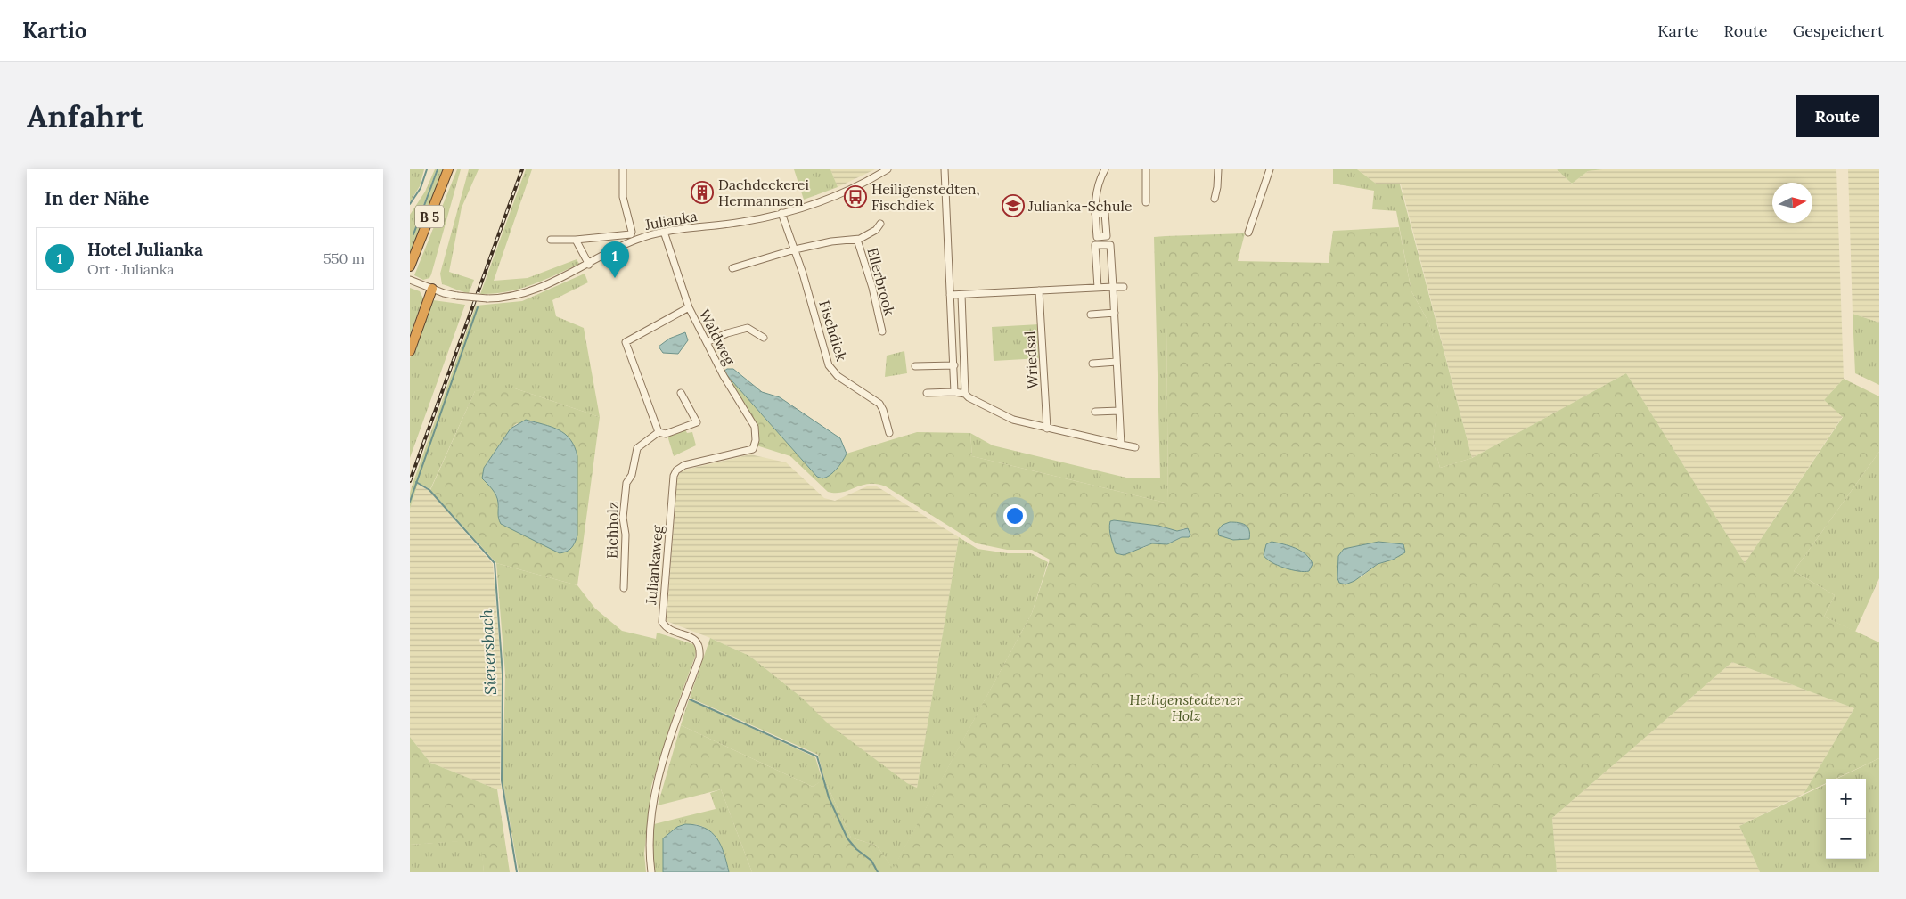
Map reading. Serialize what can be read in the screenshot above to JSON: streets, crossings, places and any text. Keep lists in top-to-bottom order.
{
  "streets": {
    "highway": ["B 5"],
    "street": [
      "Julianka",
      "Ellerbrook",
      "Fischdiek",
      "Waldweg",
      "Wriedsal",
      "Eichholz",
      "Juliankaweg"
    ]
  },
  "crossings": [
    ["Julianka", "Fischdiek"],
    ["Julianka", "Waldweg"],
    ["Ellerbrook", "Fischdiek"],
    ["Waldweg", "Juliankaweg"]
  ],
  "water": ["Sieversbach"],
  "parks": ["Heiligenstedtener Holz"],
  "places": {
    "building": ["Dachdeckerei Hermannsen"],
    "bus stop": ["Heiligenstedten, Fischdiek"],
    "school or university": ["Julianka-Schule"]
  },
  "north": "right",
  "page": {
    "header": "Kartio",
    "nav": ["Karte", "Route", "Gespeichert"],
    "buttons": "Route",
    "title": "Anfahrt",
    "heading": "In der Nähe",
    "list": [
      {
        "mark": "1",
        "name": "Hotel Julianka",
        "note": "Ort · Julianka",
        "value": "550 m"
      }
    ],
    "pins": "1",
    "map_buttons": ["+", "−"]
  }
}
